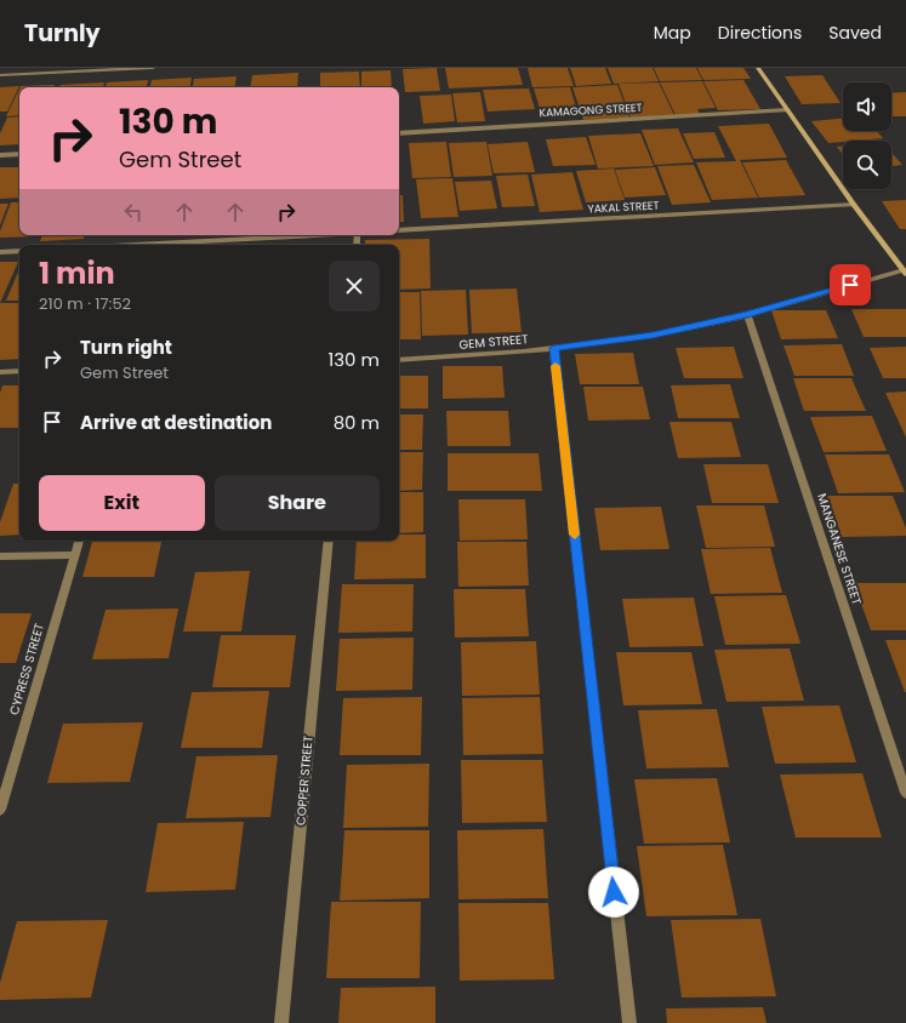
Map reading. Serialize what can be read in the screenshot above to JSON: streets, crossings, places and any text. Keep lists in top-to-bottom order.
{
  "streets": {
    "street": [
      "KAMAGONG STREET",
      "YAKAL STREET",
      "GEM STREET",
      "MANGANESE STREET",
      "CYPRESS STREET",
      "COPPER STREET"
    ]
  },
  "crossings": [
    ["GEM STREET", "MANGANESE STREET"]
  ],
  "page": {
    "header": "Turnly",
    "nav": ["Map", "Directions", "Saved"],
    "turn": ["130 m", "Gem Street"],
    "heading": ["1 min", "210 m · 17:52"],
    "list": [
      {
        "name": "Turn right",
        "note": "Gem Street",
        "value": "130 m"
      },
      {
        "name": "Arrive at destination",
        "value": "80 m"
      }
    ],
    "buttons": ["Exit", "Share"]
  }
}
